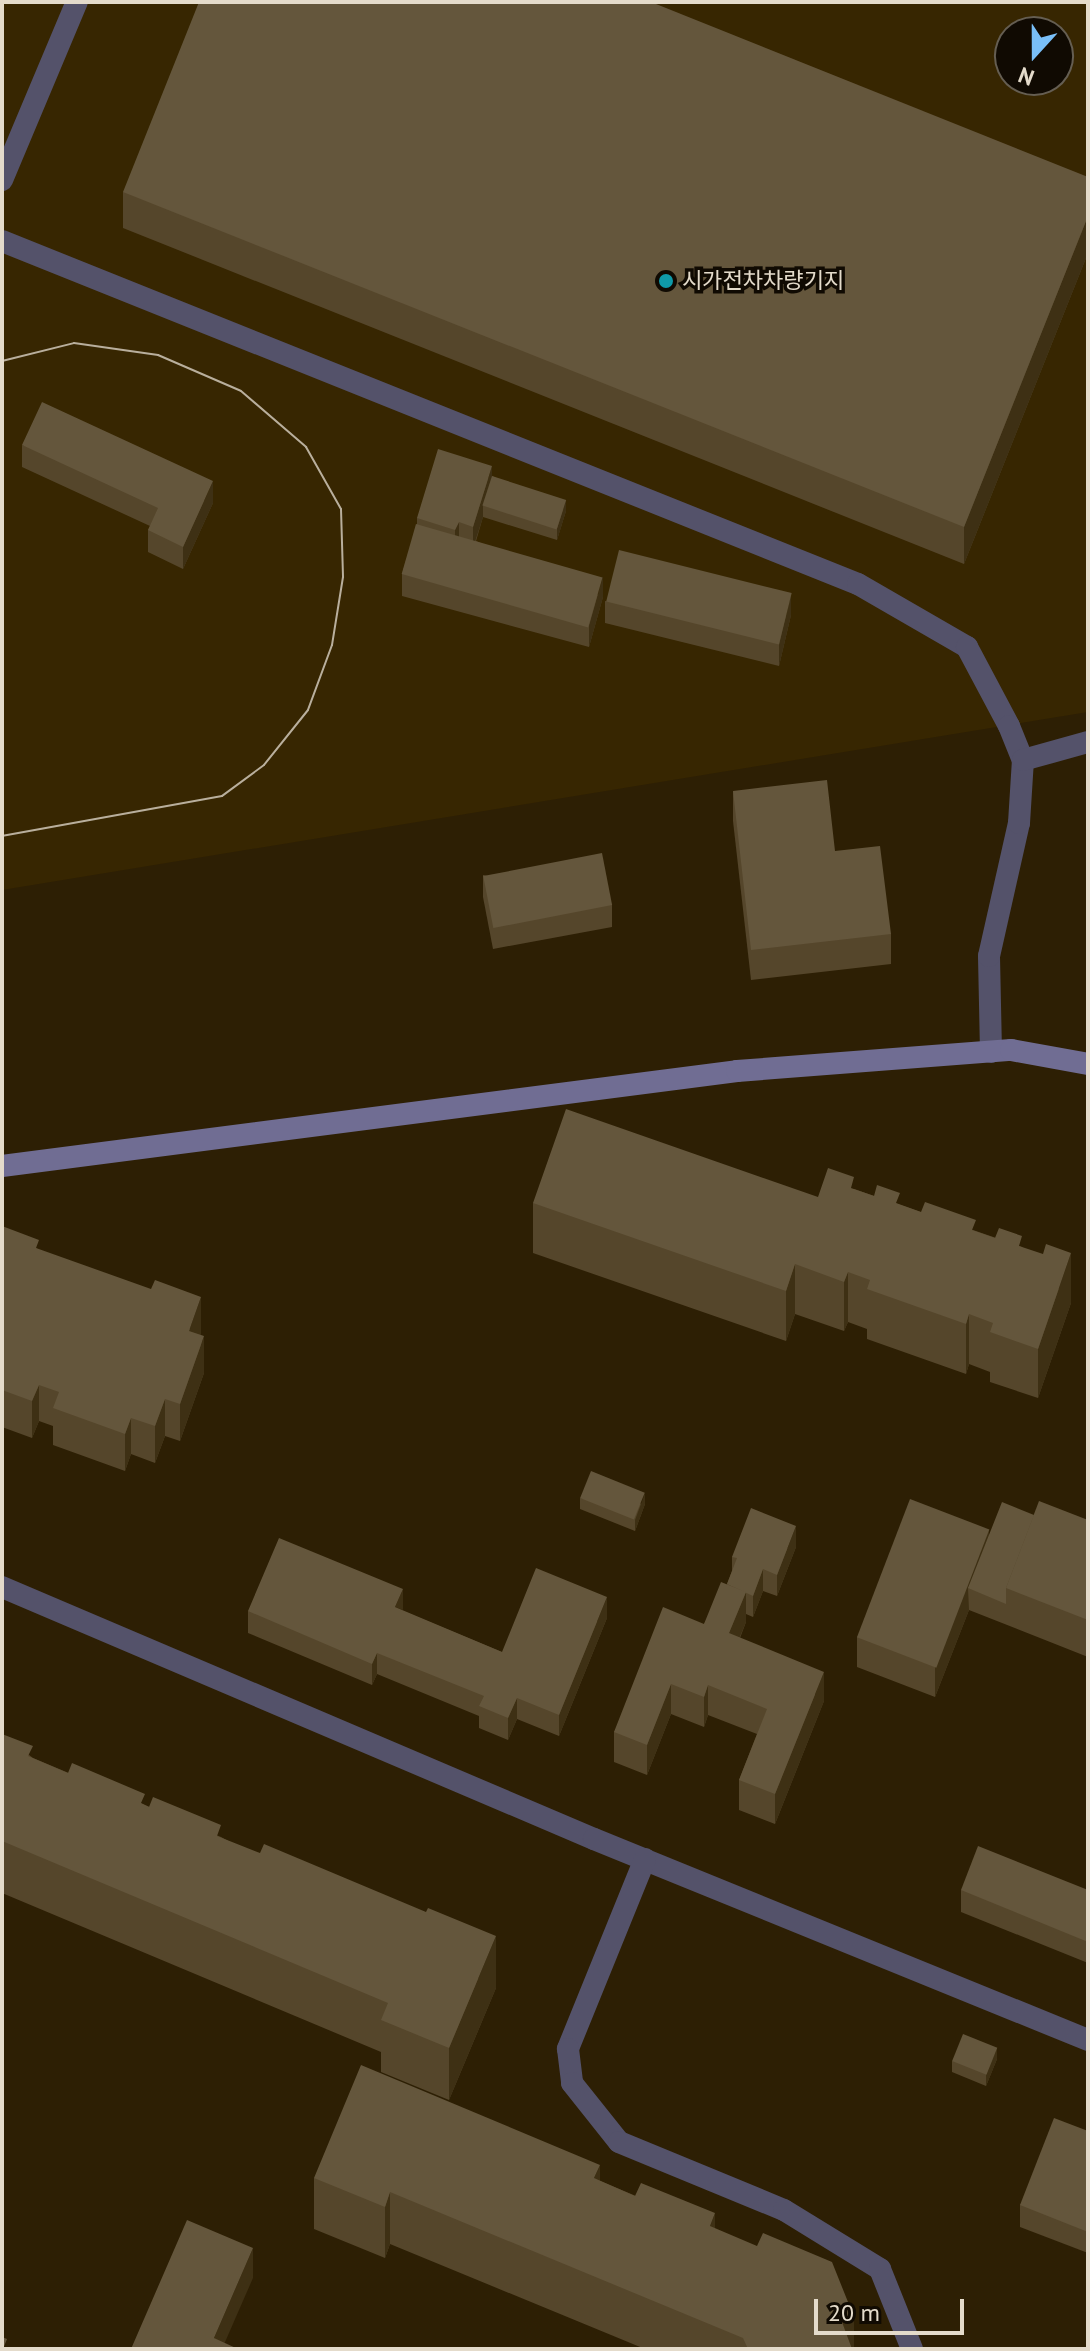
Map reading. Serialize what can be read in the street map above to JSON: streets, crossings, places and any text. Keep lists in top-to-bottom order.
{
  "places": ["시가전차차량기지"],
  "scale_bar": "20 m",
  "north": "bottom"
}
